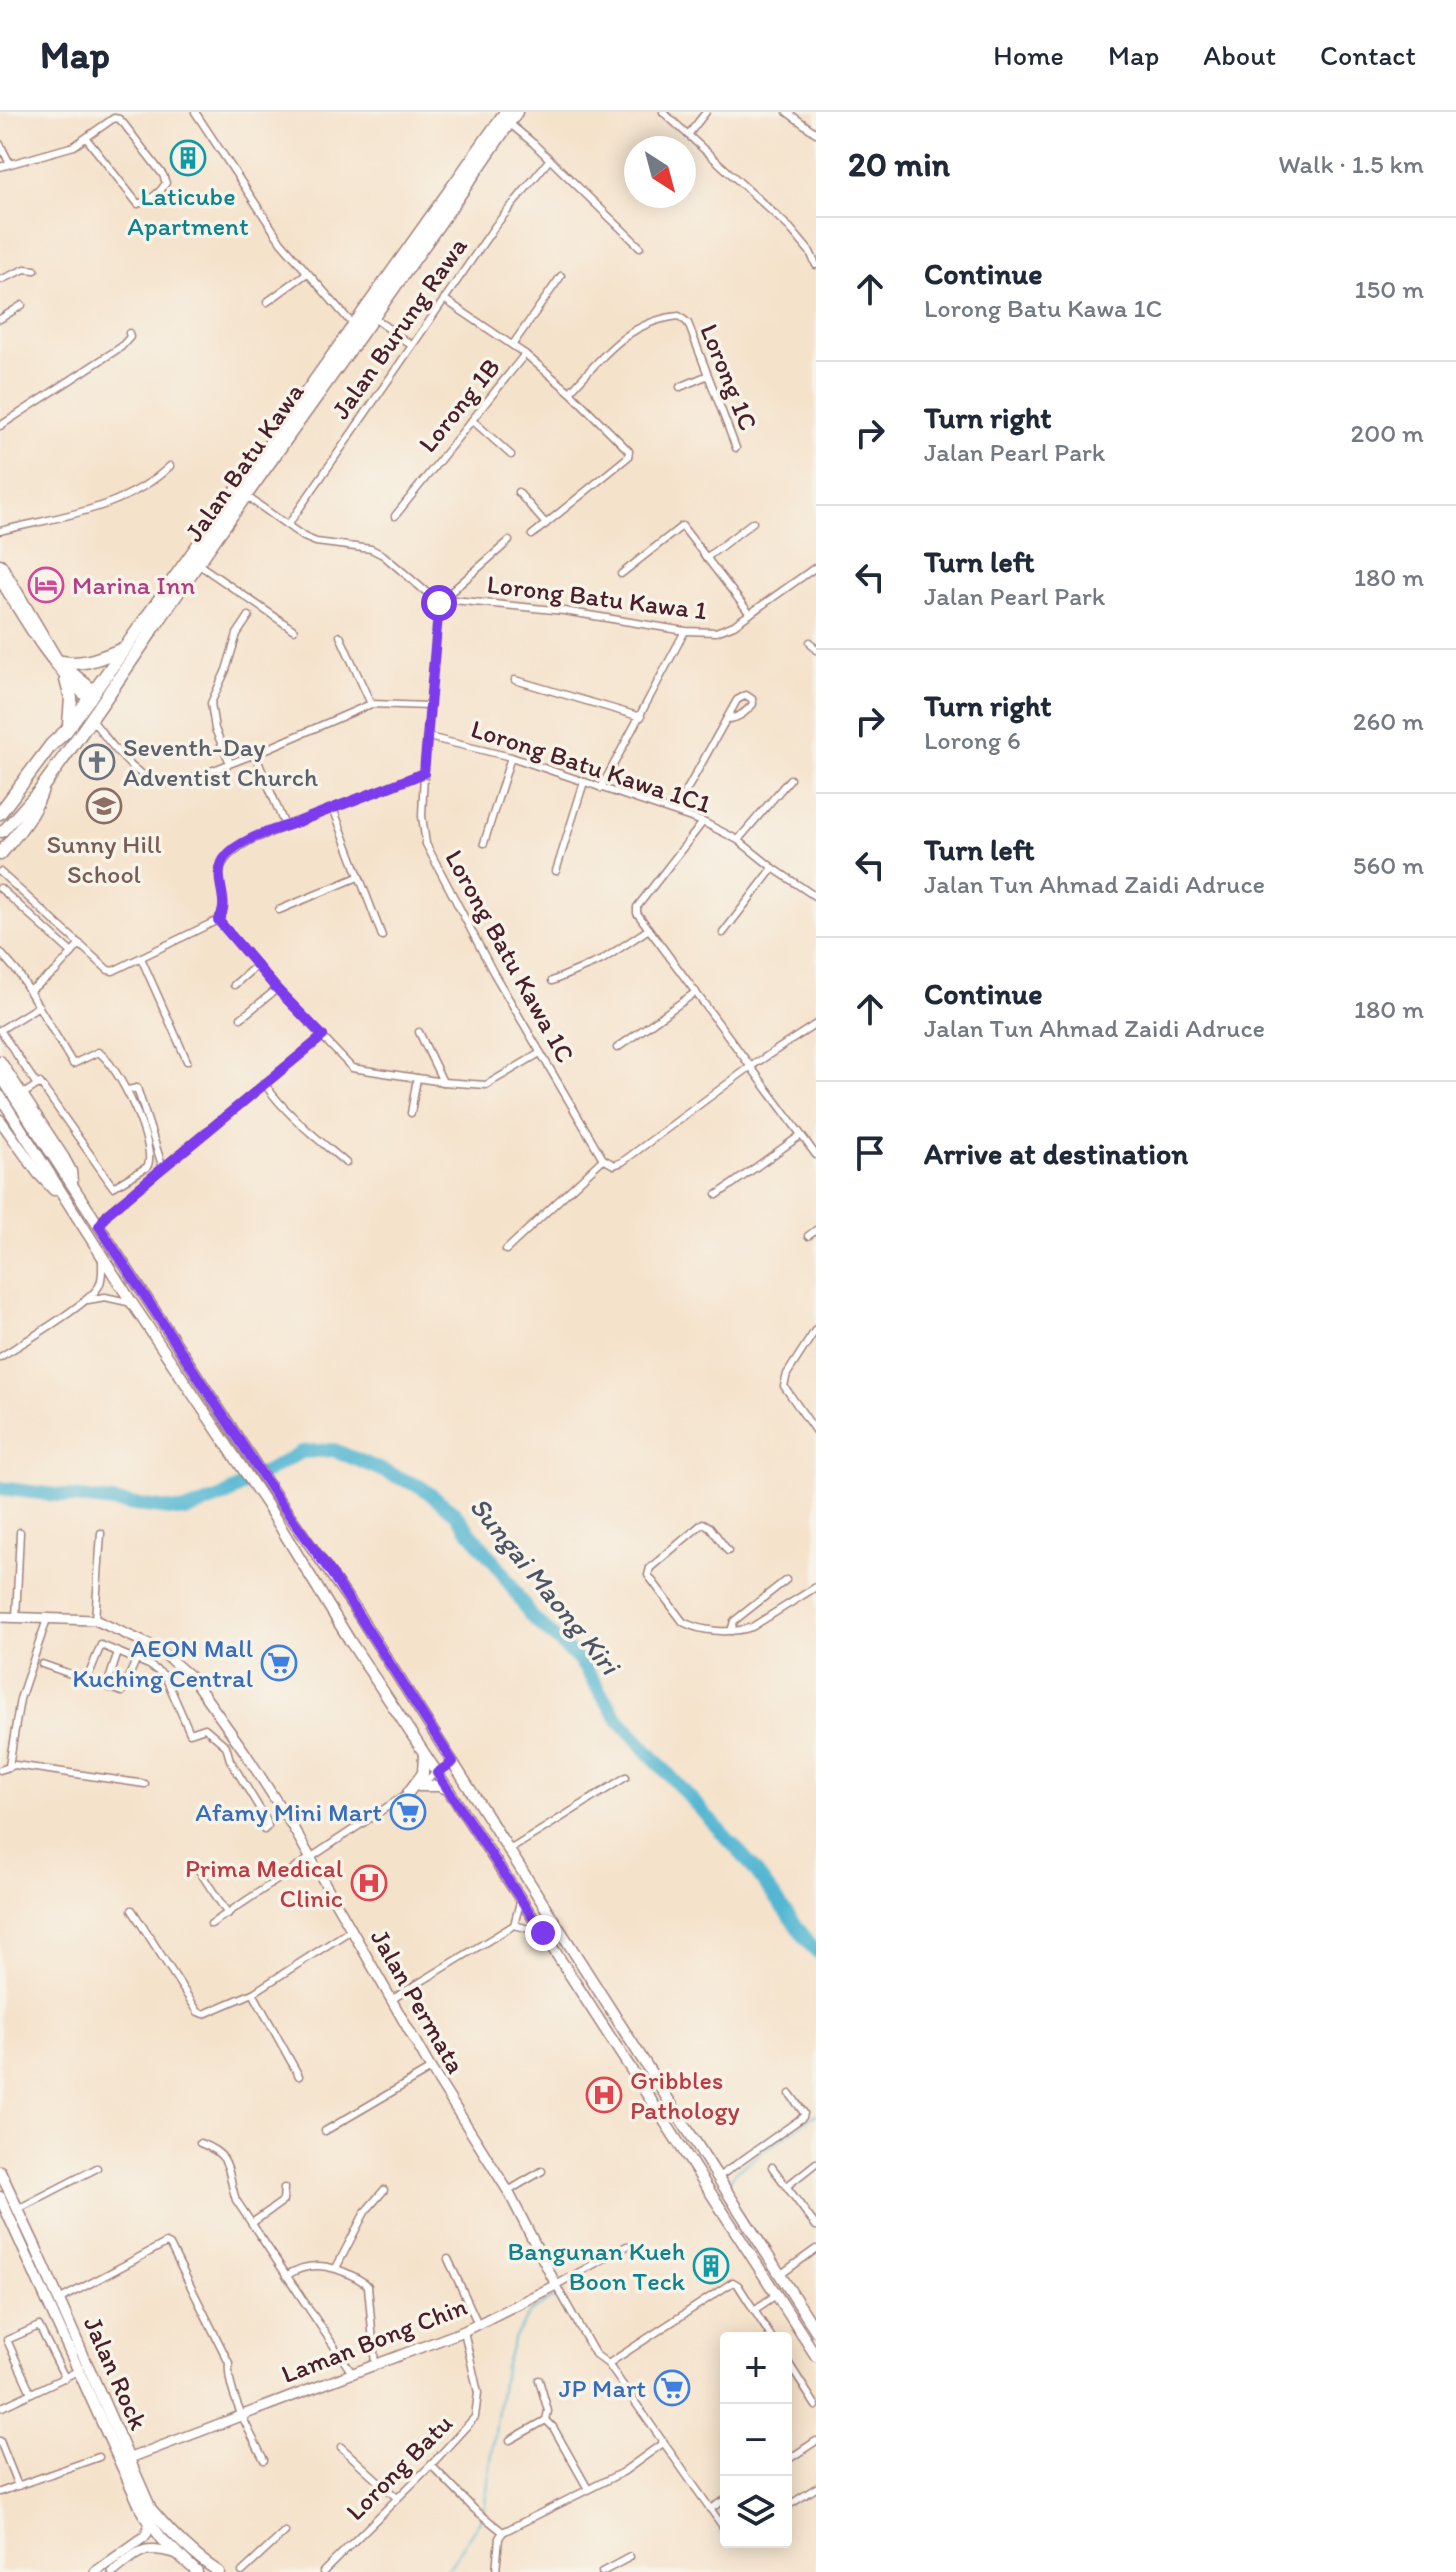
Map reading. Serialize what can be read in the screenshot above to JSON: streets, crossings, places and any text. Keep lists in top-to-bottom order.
{
  "streets": {
    "highway": ["Jalan Batu Kawa"],
    "main road": ["Jalan Rock"],
    "street": [
      "Jalan Burung Rawa",
      "Lorong 1C",
      "Lorong 1B",
      "Lorong Batu Kawa 1",
      "Lorong Batu Kawa 1C1",
      "Lorong Batu Kawa 1C",
      "Jalan Permata",
      "Laman Bong Chin",
      "Lorong Batu"
    ]
  },
  "crossings": [
    ["Lorong 1C", "Lorong 1B"],
    ["Lorong Batu Kawa 1", "Lorong Batu Kawa 1C"],
    ["Lorong Batu Kawa 1C1", "Lorong Batu Kawa 1C"],
    ["Jalan Permata", "Laman Bong Chin"],
    ["Laman Bong Chin", "Jalan Rock"],
    ["Laman Bong Chin", "Lorong Batu"]
  ],
  "water": ["Sungai Maong Kiri"],
  "places": {
    "building": ["Laticube Apartment", "Bangunan Kueh Boon Teck"],
    "hotel": ["Marina Inn"],
    "church": ["Seventh-Day Adventist Church"],
    "school or university": ["Sunny Hill School"],
    "supermarket": ["AEON Mall Kuching Central", "Afamy Mini Mart", "JP Mart"],
    "hospital": ["Prima Medical Clinic", "Gribbles Pathology"]
  },
  "north": "bottom right",
  "page": {
    "header": "Map",
    "nav": [
      "Home",
      "Map",
      "About",
      "Contact"
    ],
    "heading": ["20 min", "Walk · 1.5 km"],
    "list": [
      ["Continue", "Lorong Batu Kawa 1C", "150 m"],
      ["Turn right", "Jalan Pearl Park", "200 m"],
      ["Turn left", "Jalan Pearl Park", "180 m"],
      ["Turn right", "Lorong 6", "260 m"],
      ["Turn left", "Jalan Tun Ahmad Zaidi Adruce", "560 m"],
      ["Continue", "Jalan Tun Ahmad Zaidi Adruce", "180 m"],
      "Arrive at destination"
    ],
    "map_buttons": ["+", "−"]
  }
}
